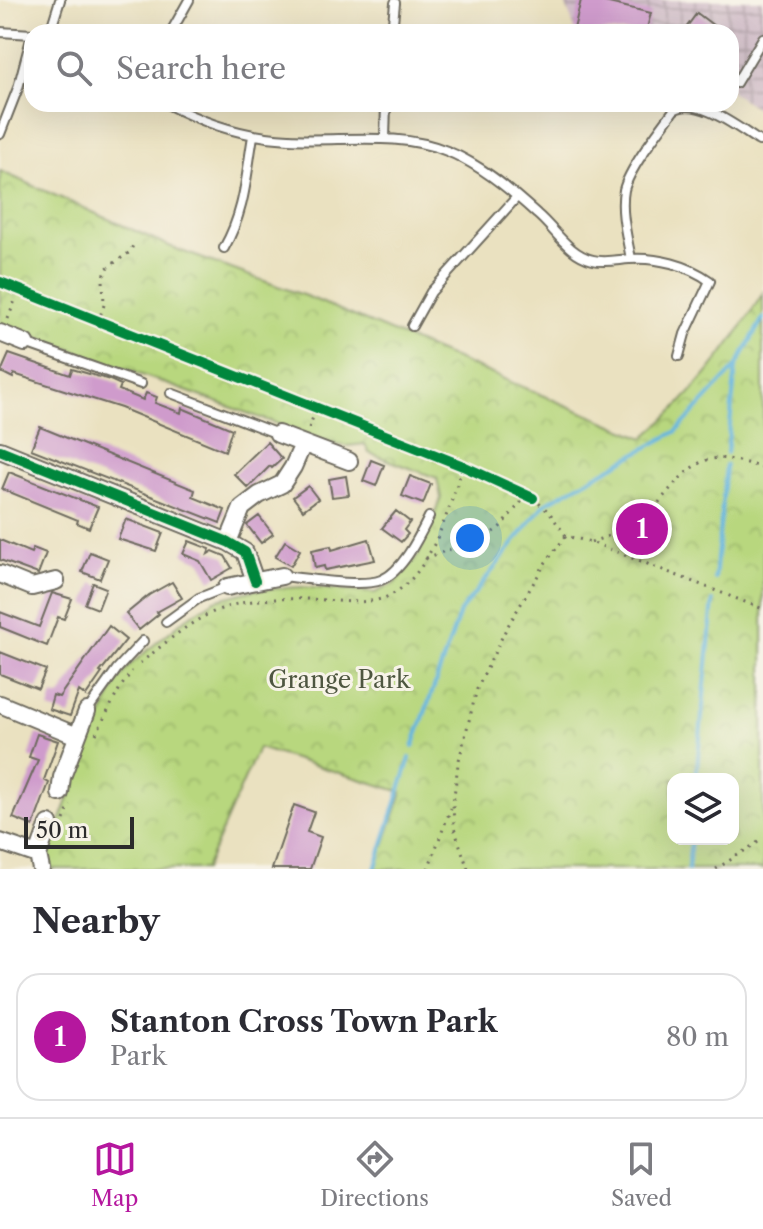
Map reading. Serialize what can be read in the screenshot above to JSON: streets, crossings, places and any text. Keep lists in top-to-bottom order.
{
  "parks": ["Grange Park"],
  "scale_bar": "50 m",
  "page": {
    "search": "Search here",
    "pins": "1",
    "scale": "50 m",
    "heading": "Nearby",
    "list": [
      {
        "mark": "1",
        "name": "Stanton Cross Town Park",
        "note": "Park",
        "value": "80 m"
      }
    ],
    "nav": ["Map", "Directions", "Saved"]
  }
}
